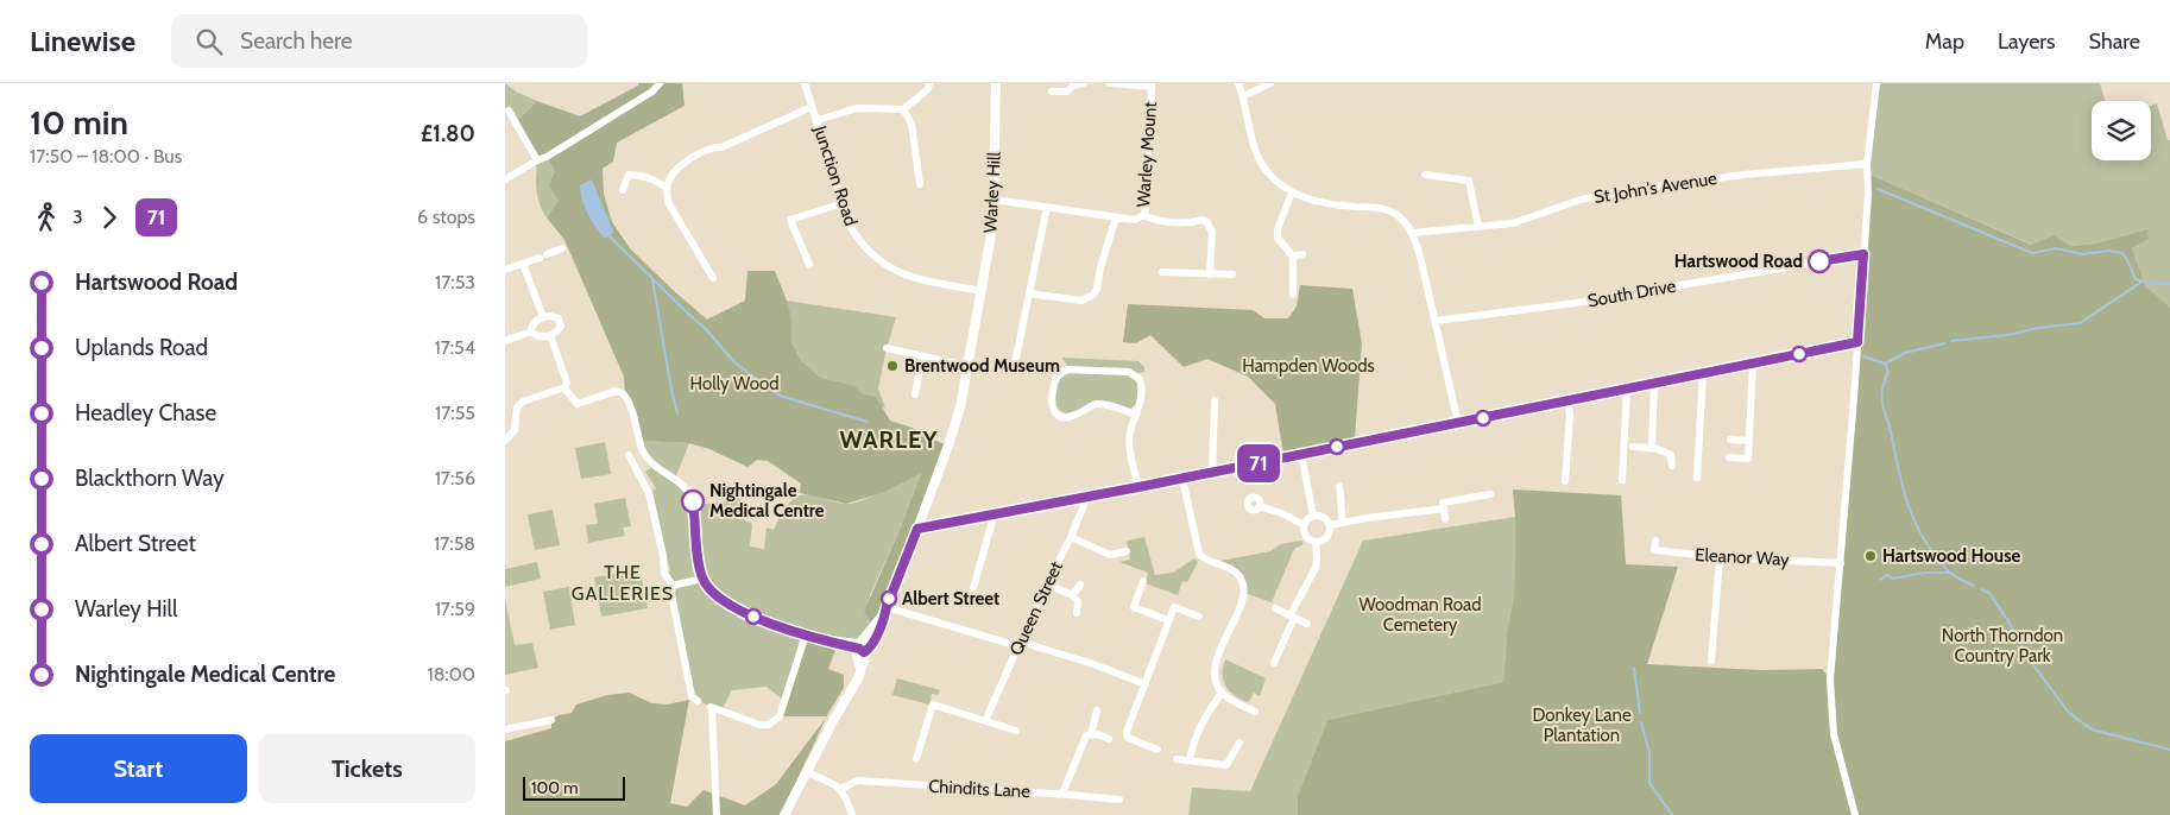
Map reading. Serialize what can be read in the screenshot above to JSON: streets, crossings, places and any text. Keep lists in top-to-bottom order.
{
  "streets": {
    "main road": ["Warley Hill"],
    "street": [
      "Warley Mount",
      "Junction Road",
      "St John's Avenue",
      "South Drive",
      "Eleanor Way",
      "Queen Street",
      "Chindits Lane"
    ]
  },
  "crossings": [
    ["Warley Mount", "Warley Hill"],
    ["Junction Road", "Warley Hill"]
  ],
  "districts": ["WARLEY", "THE GALLERIES"],
  "parks": [
    "Hampden Woods",
    "Holly Wood",
    "Woodman Road Cemetery",
    "North Thorndon Country Park",
    "Donkey Lane Plantation"
  ],
  "places": [
    "Hartswood Road",
    "Brentwood Museum",
    "Nightingale Medical Centre",
    "Hartswood House",
    "Albert Street"
  ],
  "lines": ["bus line 71"],
  "scale_bar": "100 m",
  "page": {
    "header": "Linewise",
    "search": "Search here",
    "nav": ["Map", "Layers", "Share"],
    "heading": ["10 min", "17:50 – 18:00 · Bus", "£1.80"],
    "on_map": "71",
    "legs": ["3", "71", "6 stops"],
    "list": [
      {
        "name": "Hartswood Road",
        "value": "17:53"
      },
      {
        "name": "Uplands Road",
        "value": "17:54"
      },
      {
        "name": "Headley Chase",
        "value": "17:55"
      },
      {
        "name": "Blackthorn Way",
        "value": "17:56"
      },
      {
        "name": "Albert Street",
        "value": "17:58"
      },
      {
        "name": "Warley Hill",
        "value": "17:59"
      },
      {
        "name": "Nightingale Medical Centre",
        "value": "18:00"
      }
    ],
    "buttons": ["Start", "Tickets"],
    "scale": "100 m"
  }
}
